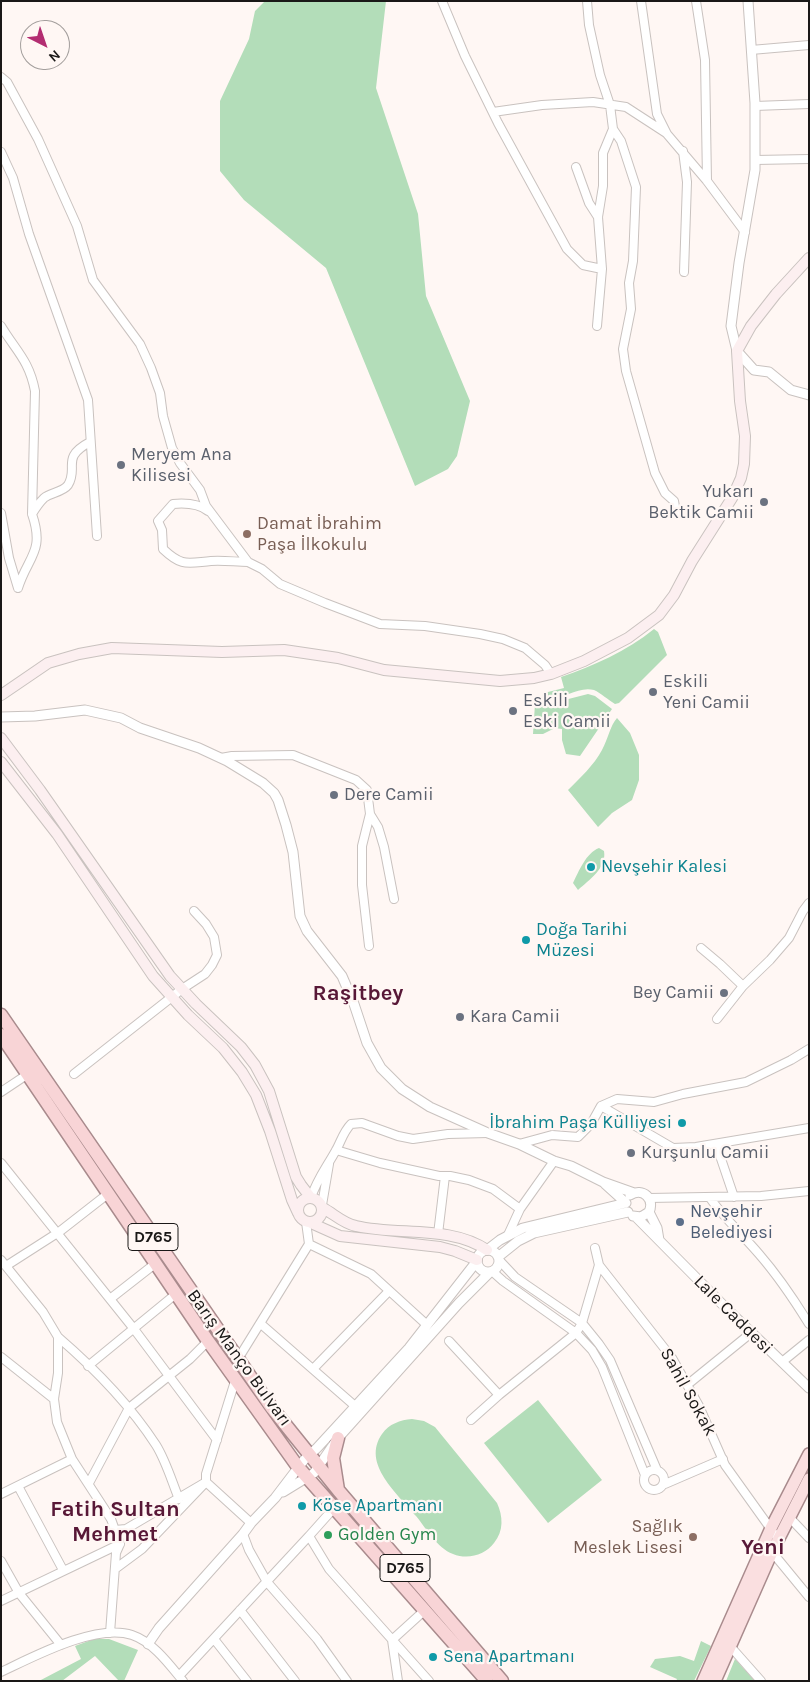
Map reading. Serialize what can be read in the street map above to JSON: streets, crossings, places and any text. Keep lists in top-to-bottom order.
{
  "streets": {
    "highway": ["D765", "Barış Manço Bulvarı"],
    "street": ["Lale Caddesi", "Sahil Sokak"]
  },
  "districts": ["Raşitbey", "Fatih Sultan Mehmet", "Yeni"],
  "places": [
    "Meryem Ana Kilisesi",
    "Yukarı Bektik Camii",
    "Damat İbrahim Paşa İlkokulu",
    "Eskili Yeni Camii",
    "Eskili Eski Camii",
    "Dere Camii",
    "Nevşehir Kalesi",
    "Doğa Tarihi Müzesi",
    "Bey Camii",
    "Kara Camii",
    "İbrahim Paşa Külliyesi",
    "Kurşunlu Camii",
    "Nevşehir Belediyesi",
    "Köse Apartmanı",
    "Golden Gym",
    "Sağlık Meslek Lisesi",
    "Sena Apartmanı"
  ],
  "north": "bottom right"
}
